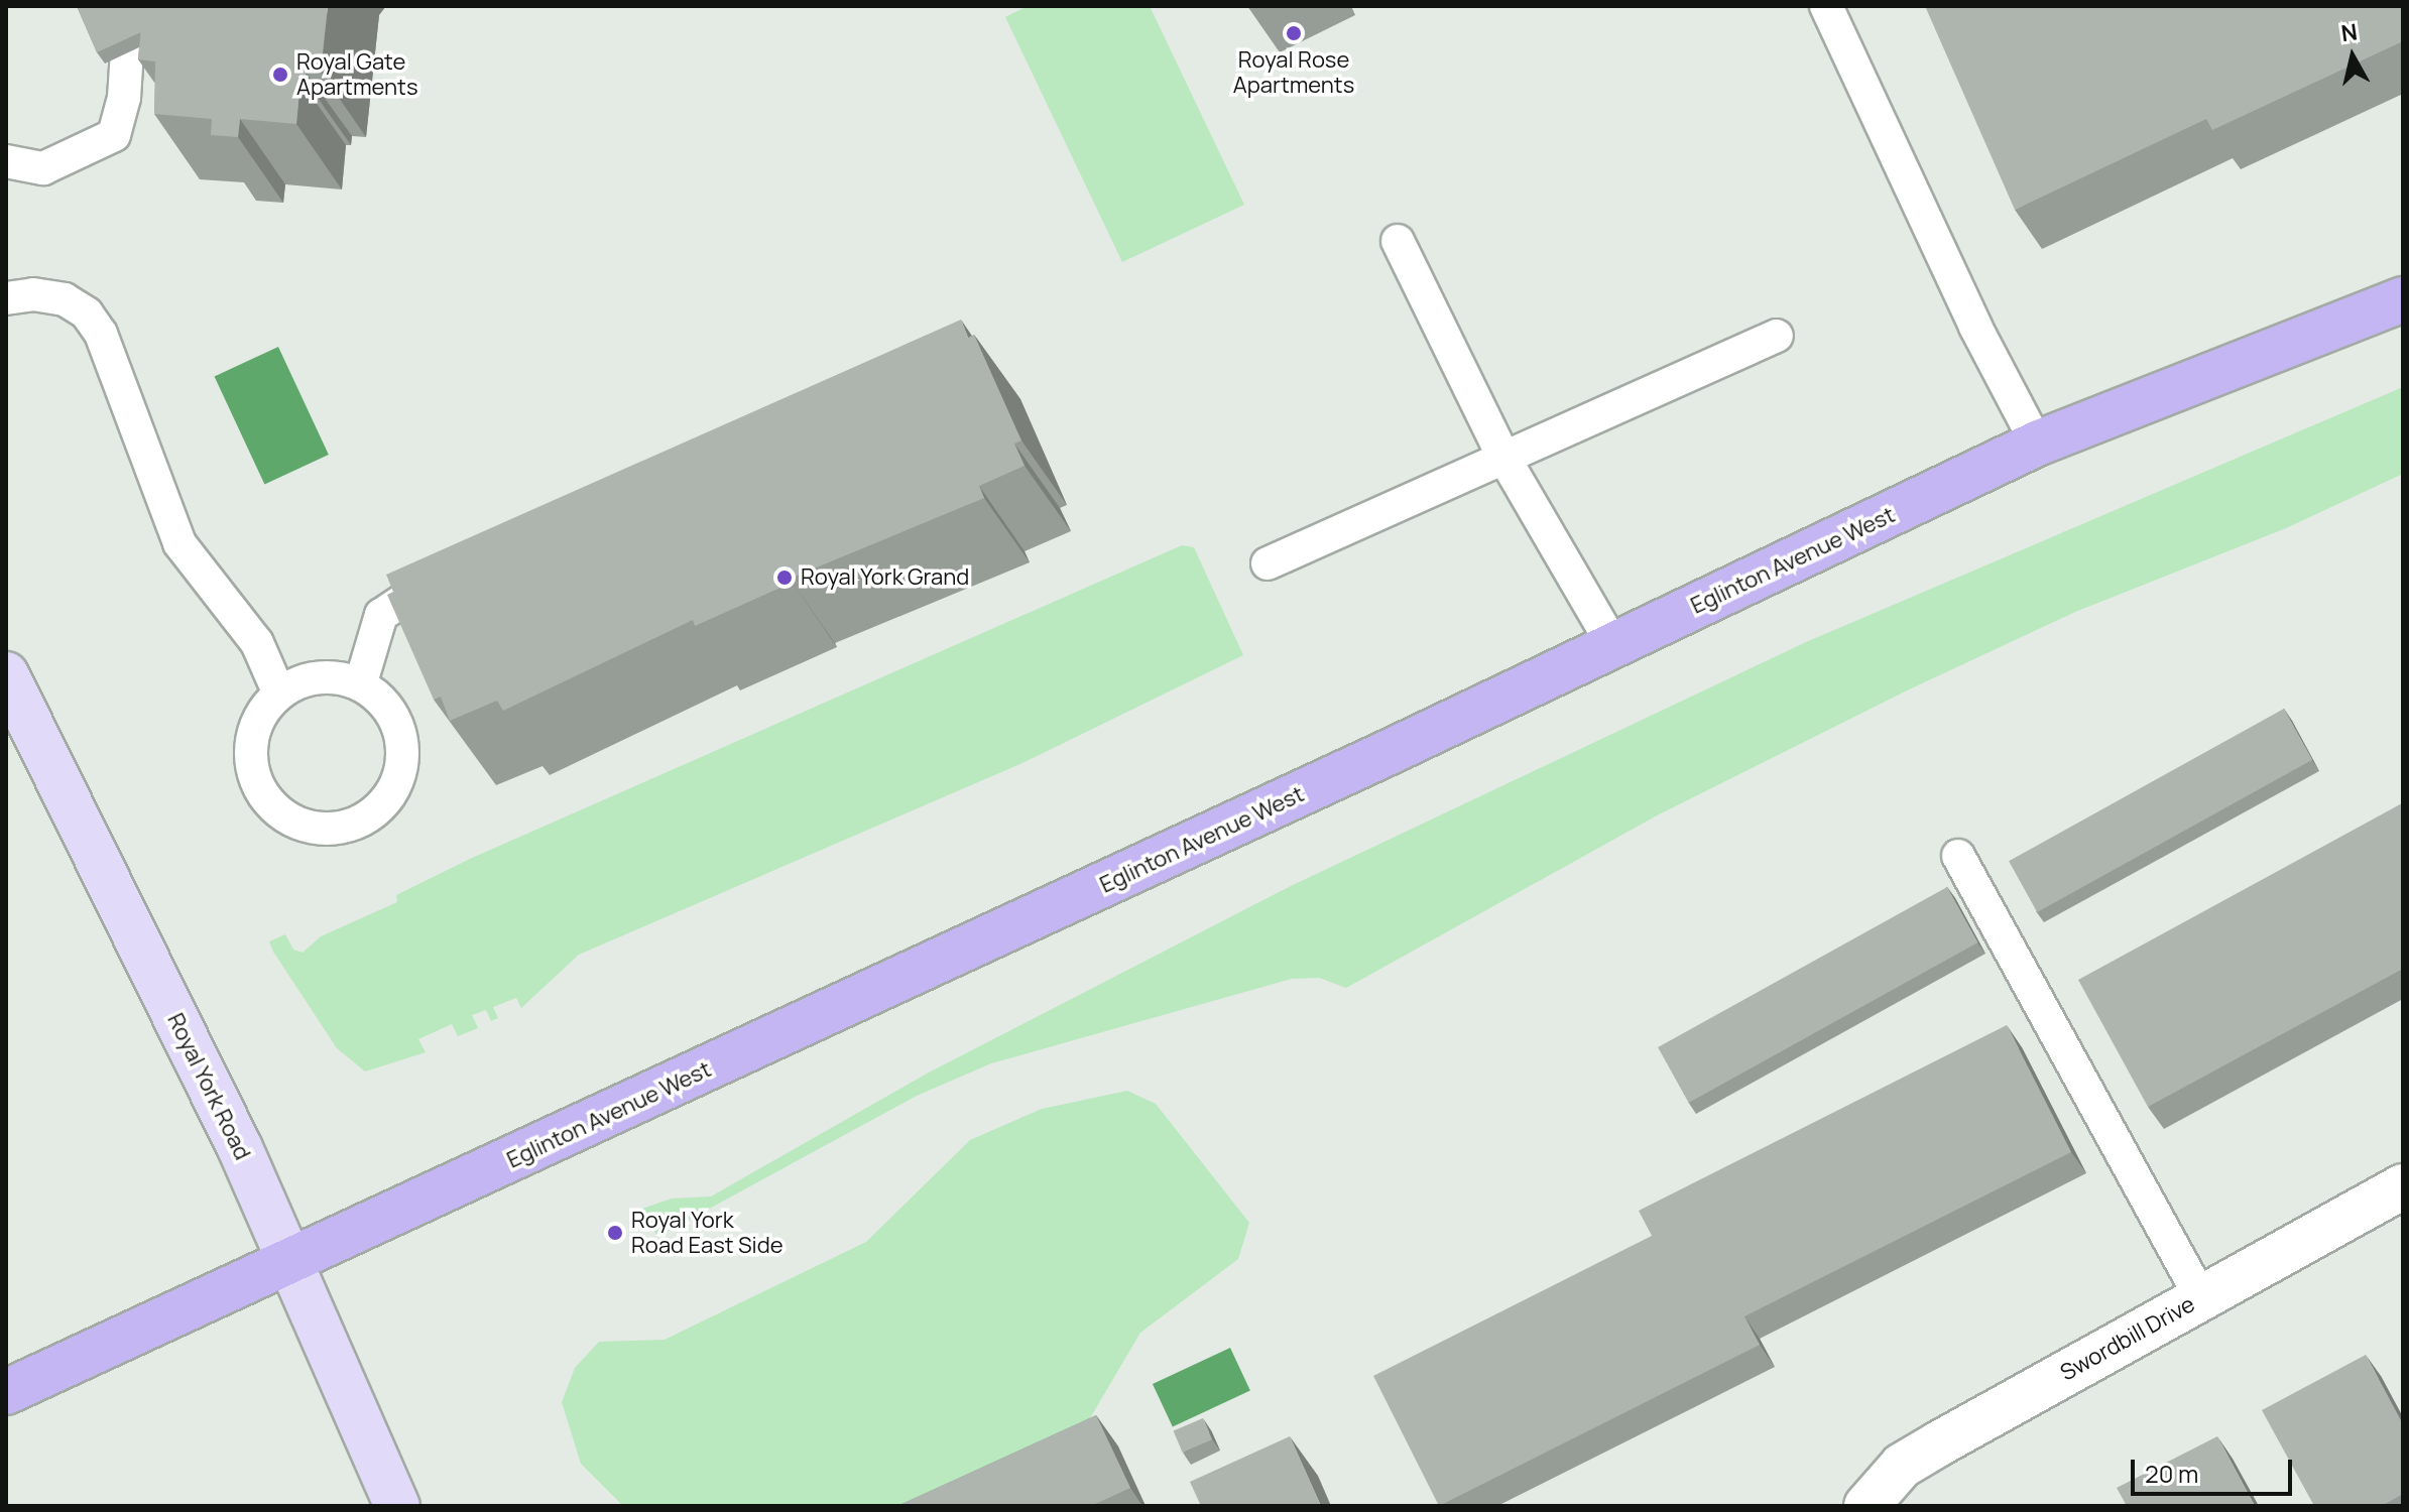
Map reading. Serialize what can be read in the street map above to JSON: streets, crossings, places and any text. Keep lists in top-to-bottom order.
{
  "streets": {
    "main road": ["Eglinton Avenue West", "Royal York Road"],
    "street": ["Swordbill Drive"]
  },
  "crossings": [
    ["Eglinton Avenue West", "Royal York Road"]
  ],
  "places": [
    "Royal Rose Apartments",
    "Royal Gate Apartments",
    "Royal York Grand",
    "Royal York Road East Side"
  ],
  "scale_bar": "20 m",
  "north": "top"
}
